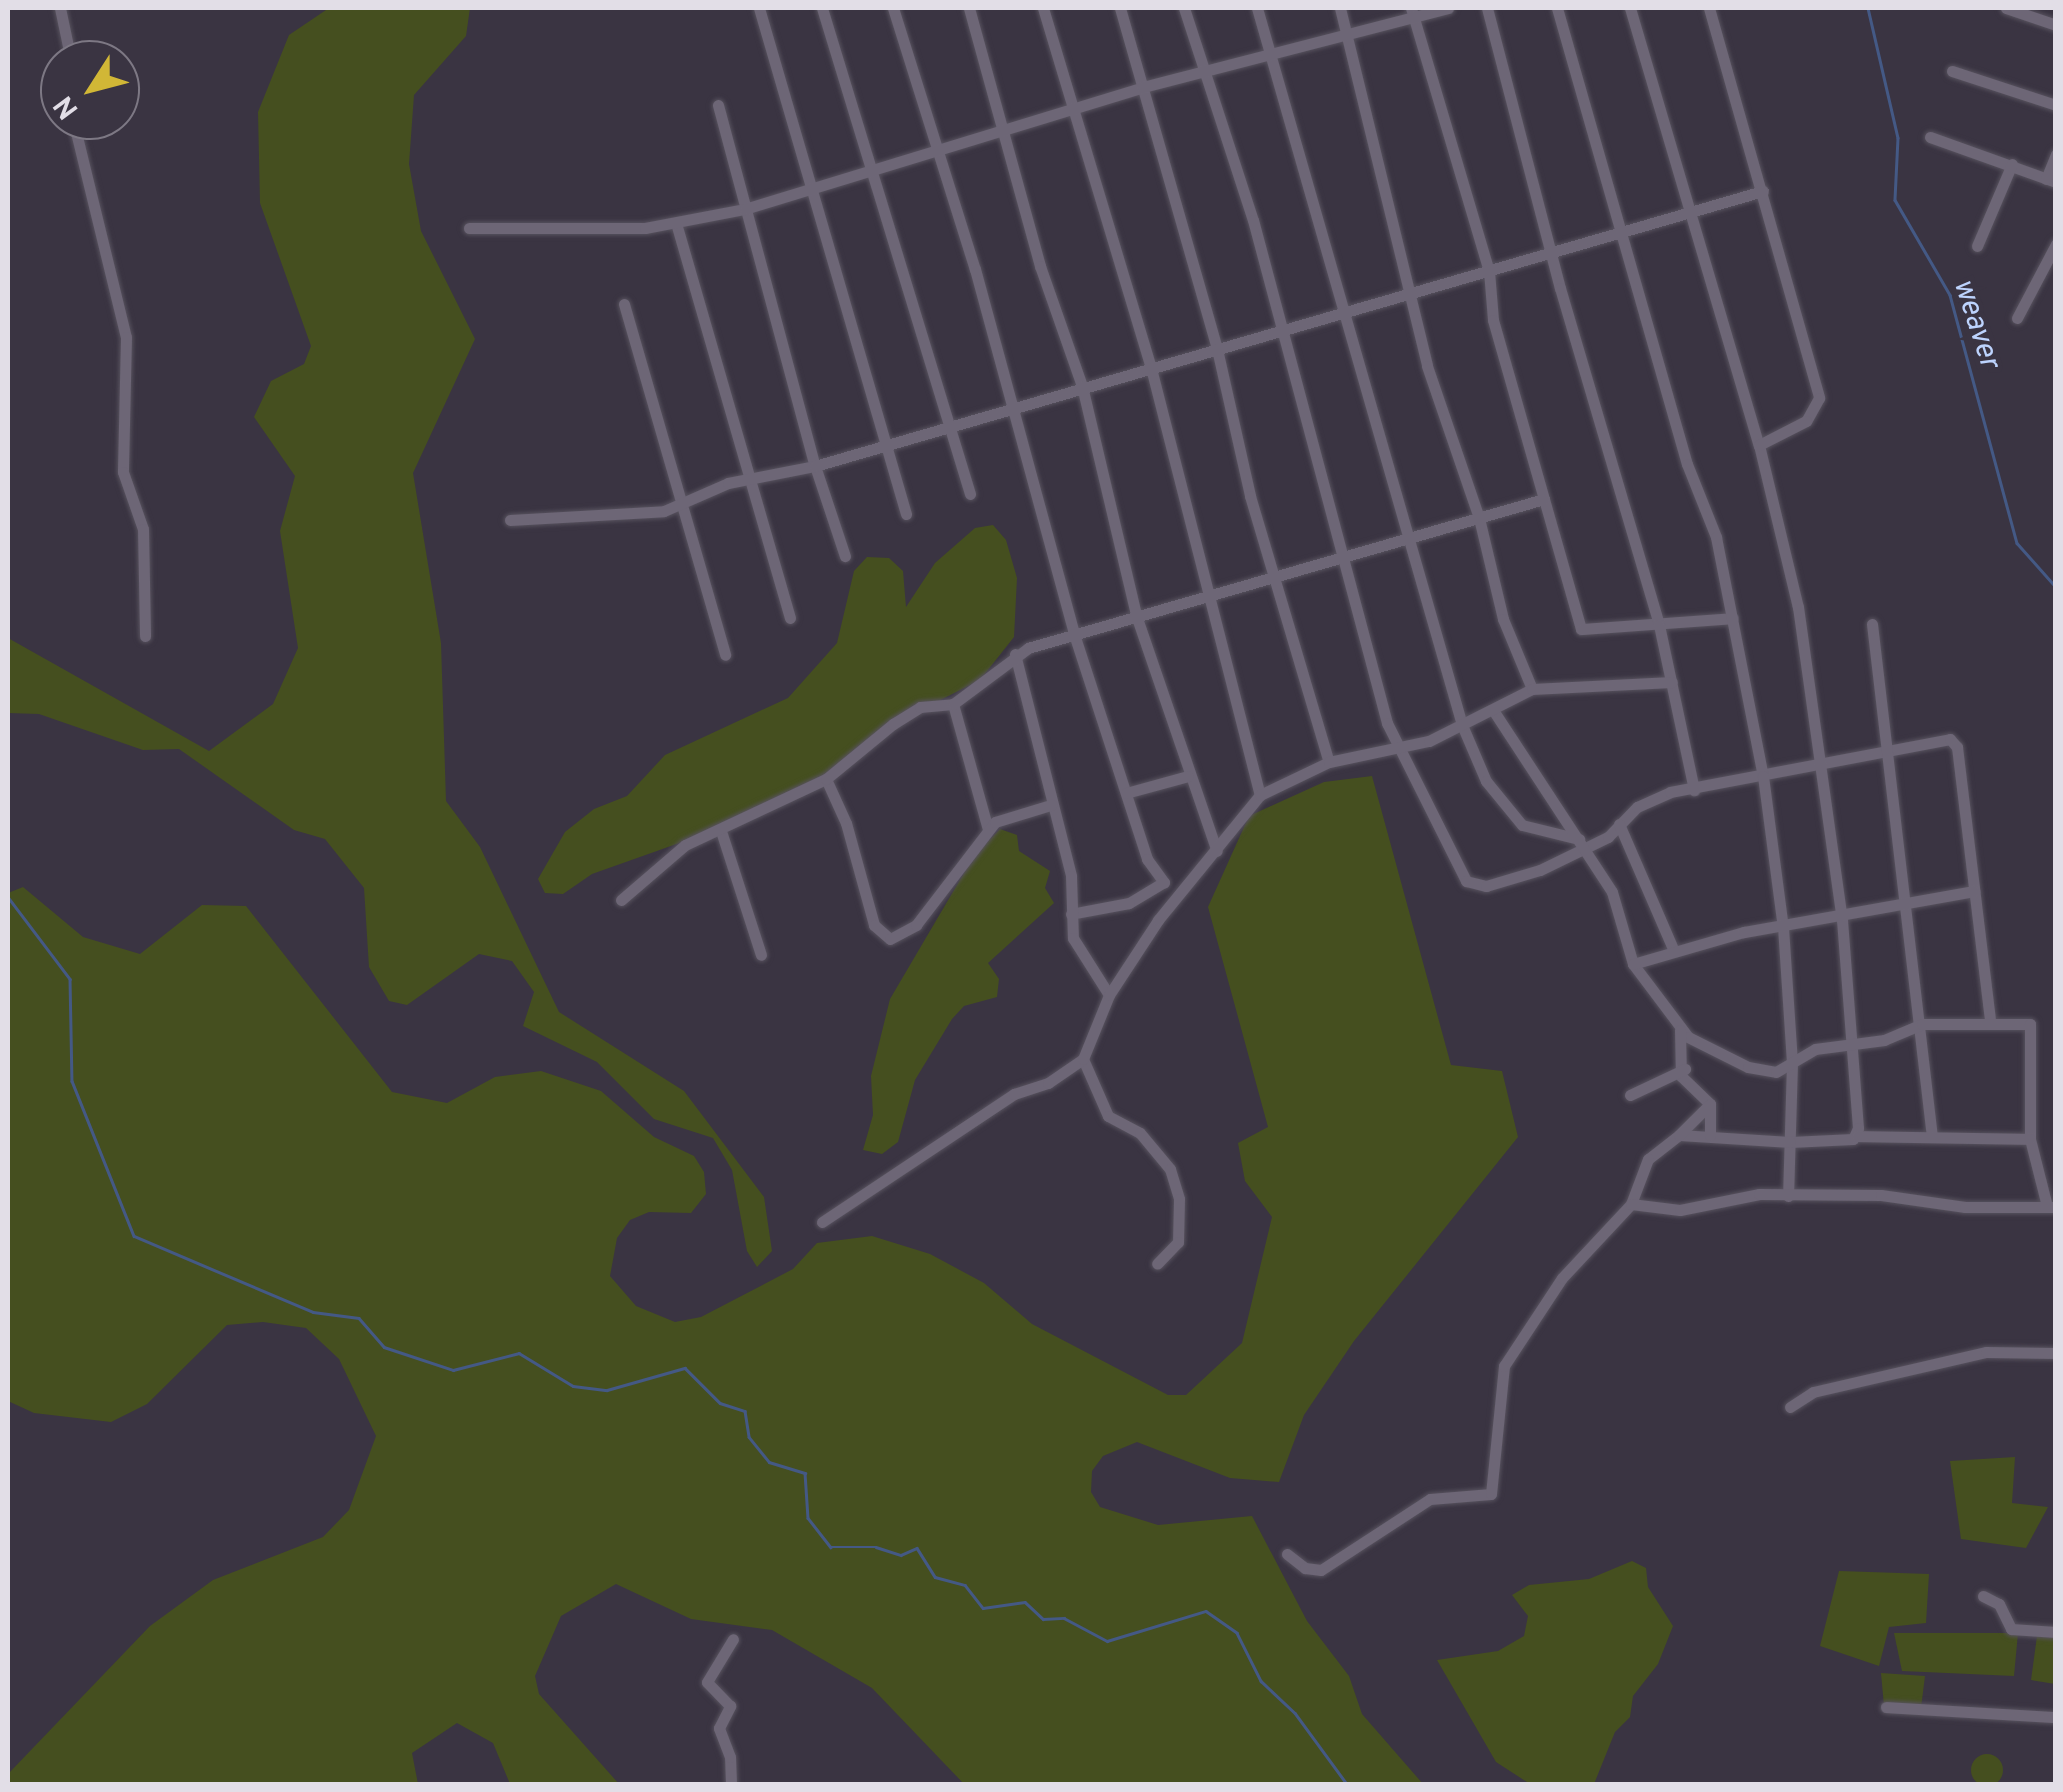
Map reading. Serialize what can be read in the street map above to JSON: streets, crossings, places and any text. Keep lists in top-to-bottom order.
{
  "water": ["weaver"],
  "north": "bottom left"
}
